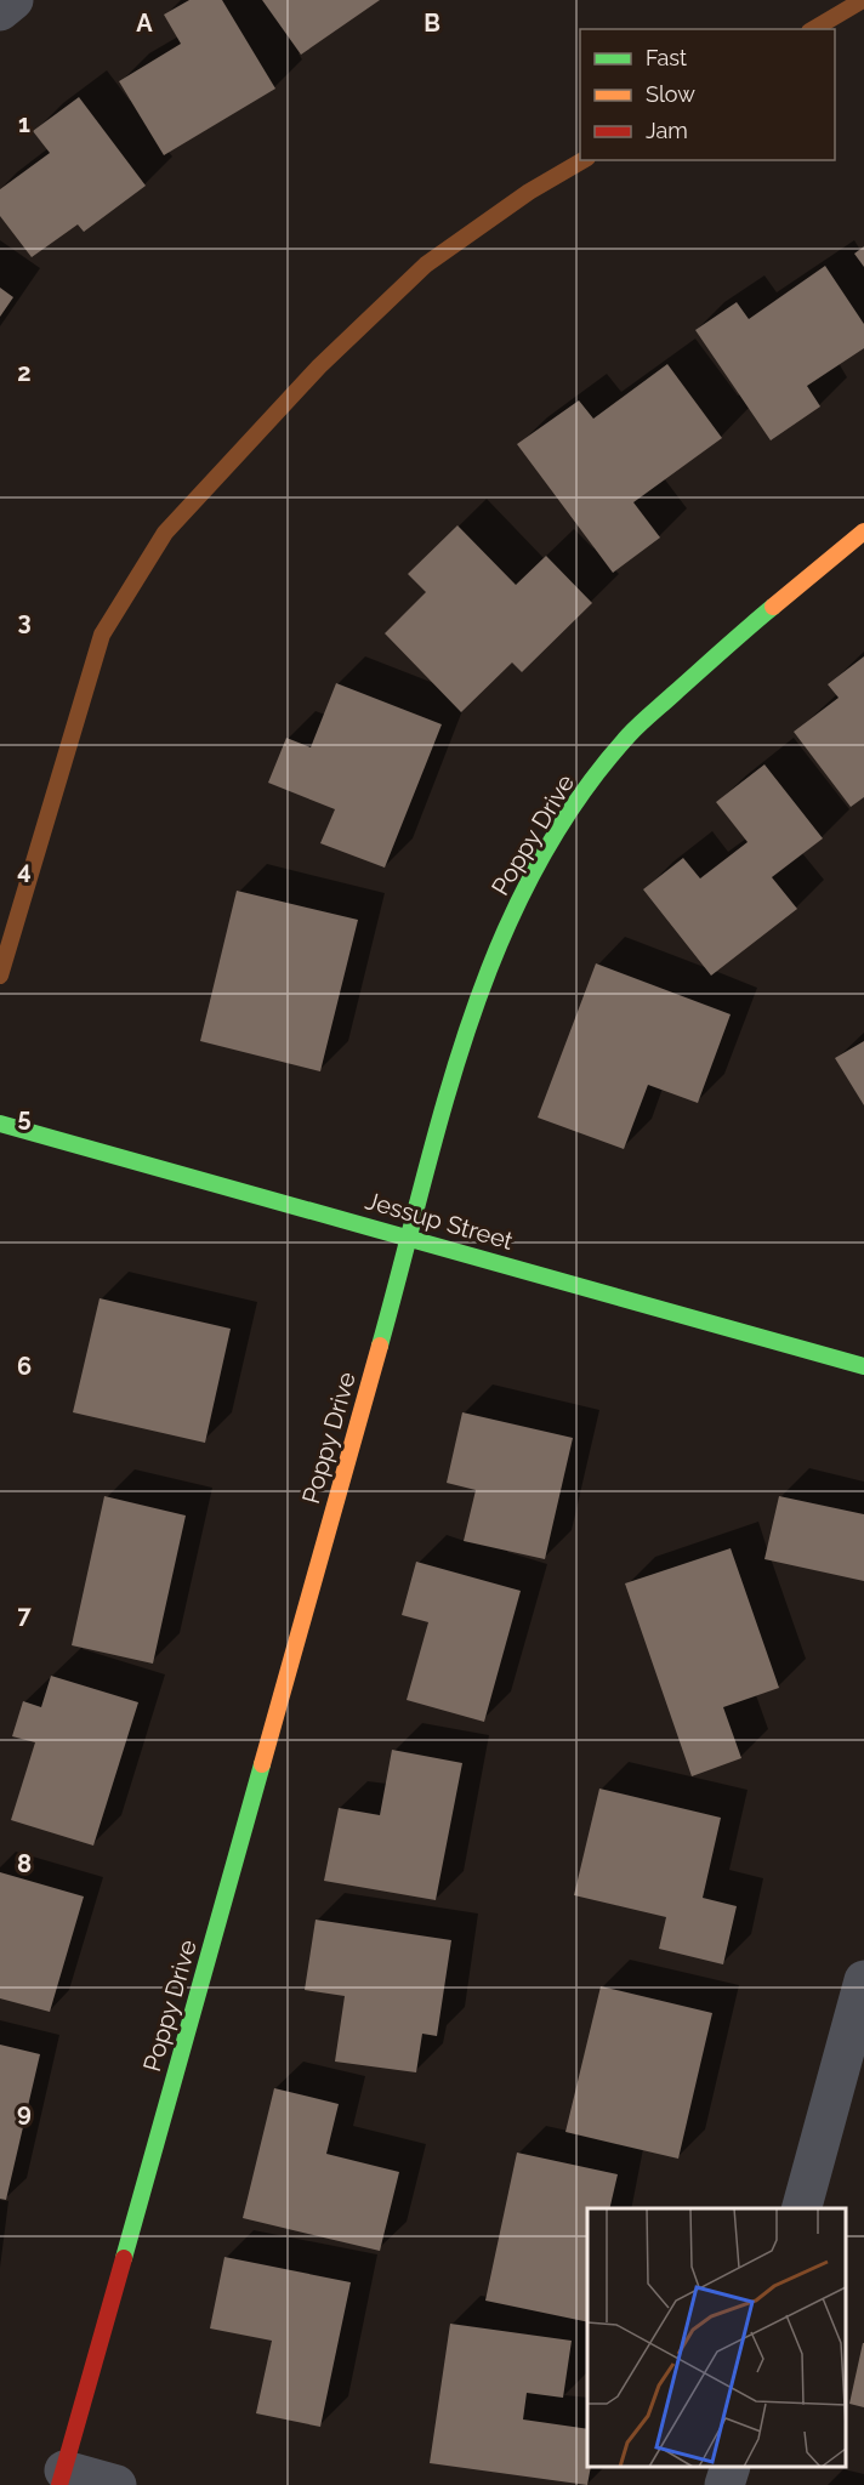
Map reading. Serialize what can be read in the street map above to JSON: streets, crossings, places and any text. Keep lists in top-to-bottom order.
{
  "streets": {
    "street": ["Poppy Drive", "Jessup Street"]
  },
  "crossings": [
    ["Poppy Drive", "Jessup Street"]
  ],
  "legend": ["Fast", "Slow", "Jam"],
  "grid": {
    "columns": ["A", "B"],
    "rows": [
      "1",
      "2",
      "3",
      "4",
      "5",
      "6",
      "7",
      "8",
      "9"
    ]
  }
}
